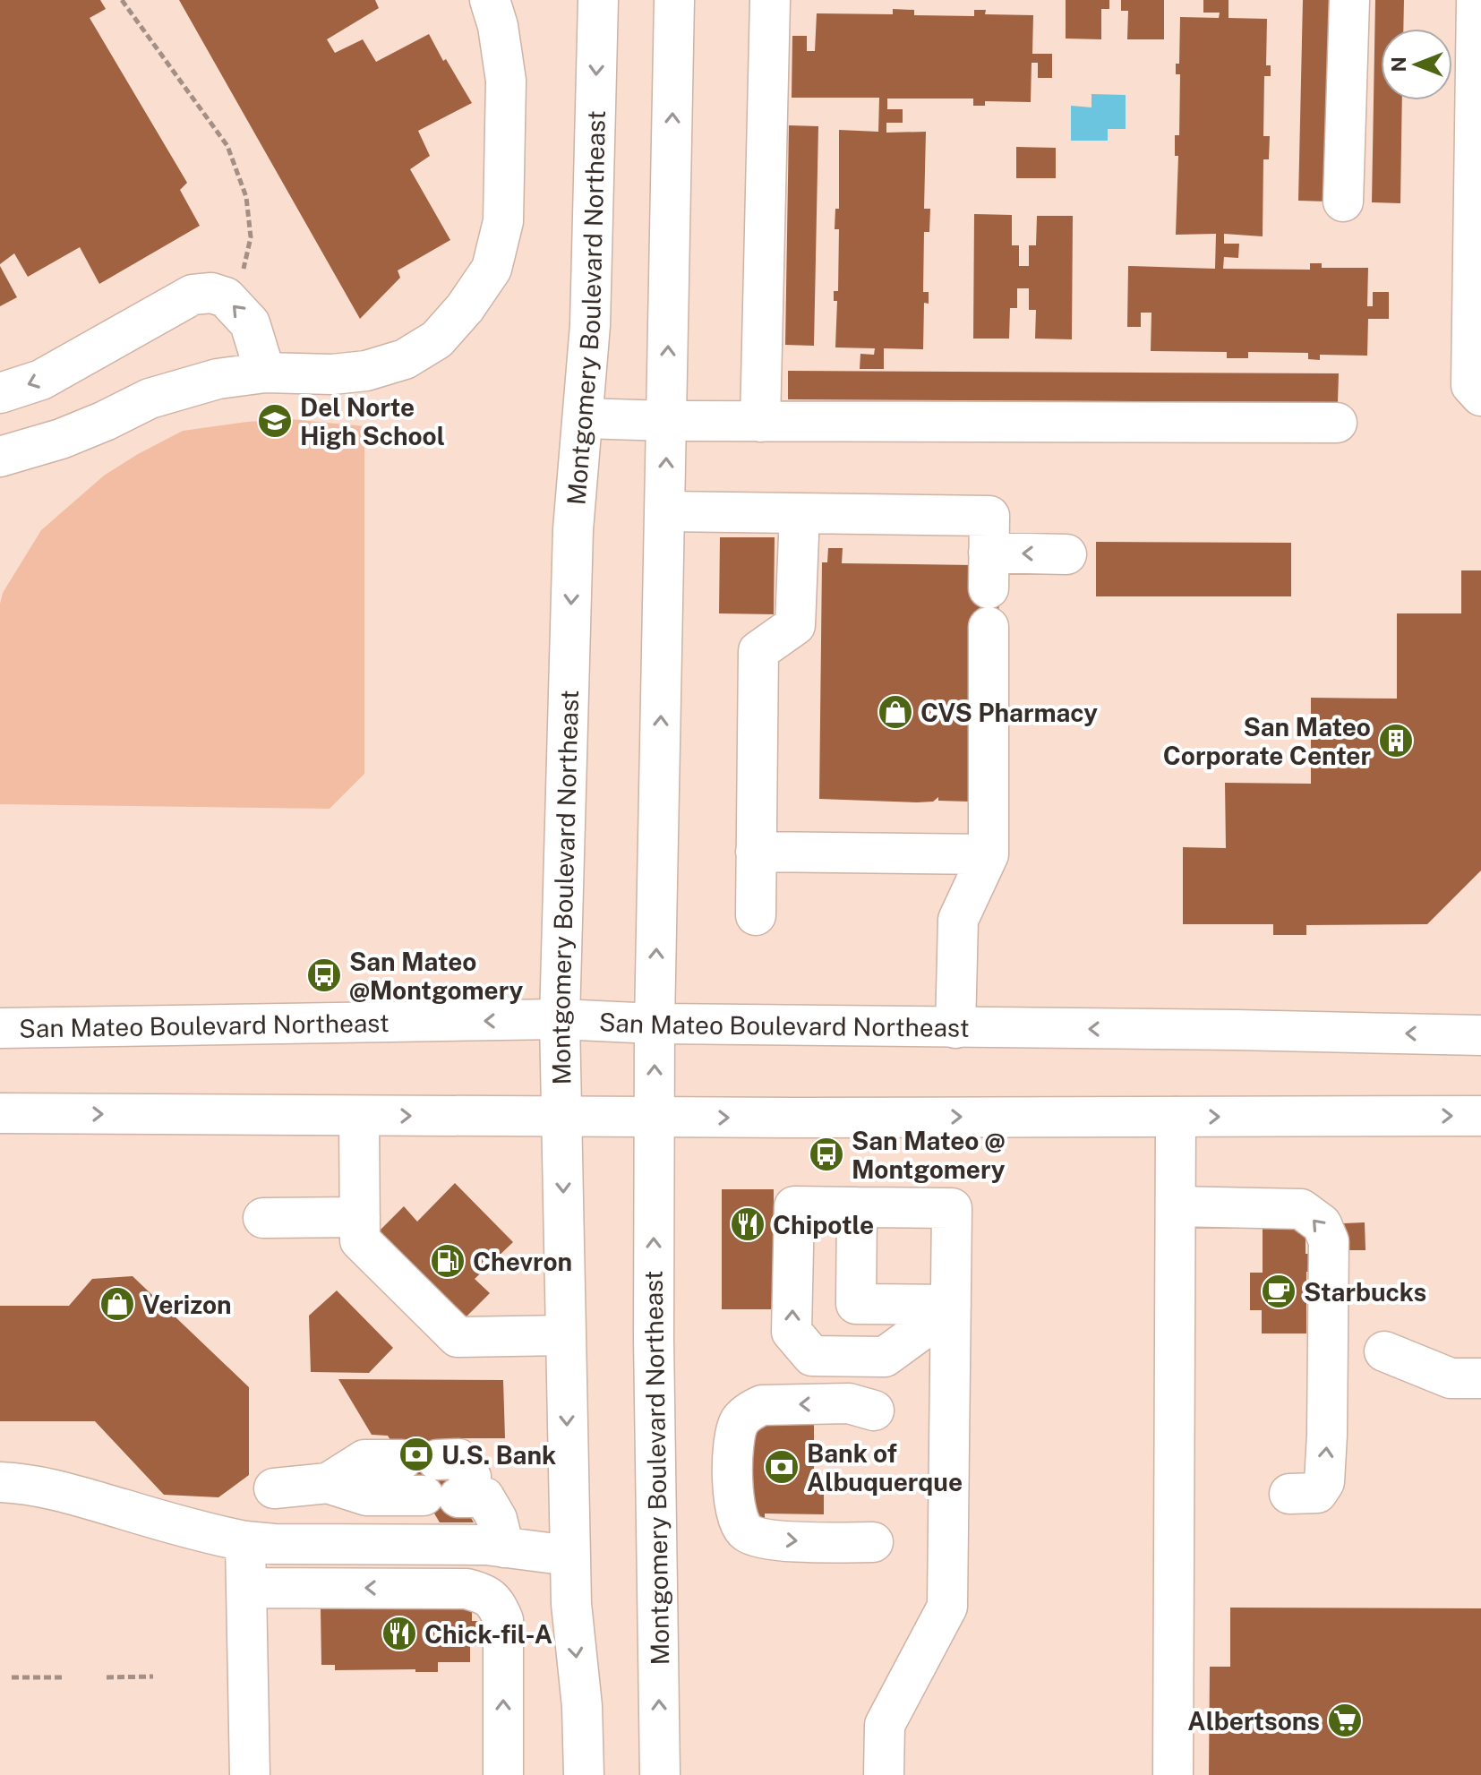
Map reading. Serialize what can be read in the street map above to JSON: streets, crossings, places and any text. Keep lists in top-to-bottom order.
{
  "streets": {
    "main road": ["Montgomery Boulevard Northeast", "San Mateo Boulevard Northeast"]
  },
  "crossings": [
    ["Montgomery Boulevard Northeast", "San Mateo Boulevard Northeast"]
  ],
  "places": {
    "school or university": ["Del Norte High School"],
    "shop": ["CVS Pharmacy", "Verizon"],
    "building": ["San Mateo Corporate Center"],
    "bus stop": ["San Mateo @Montgomery", "San Mateo @ Montgomery"],
    "restaurant": ["Chipotle", "Chick-fil-A"],
    "fuel station": ["Chevron"],
    "cafe": ["Starbucks"],
    "bank": ["U.S. Bank", "Bank of Albuquerque"],
    "supermarket": ["Albertsons"]
  },
  "north": "left"
}
